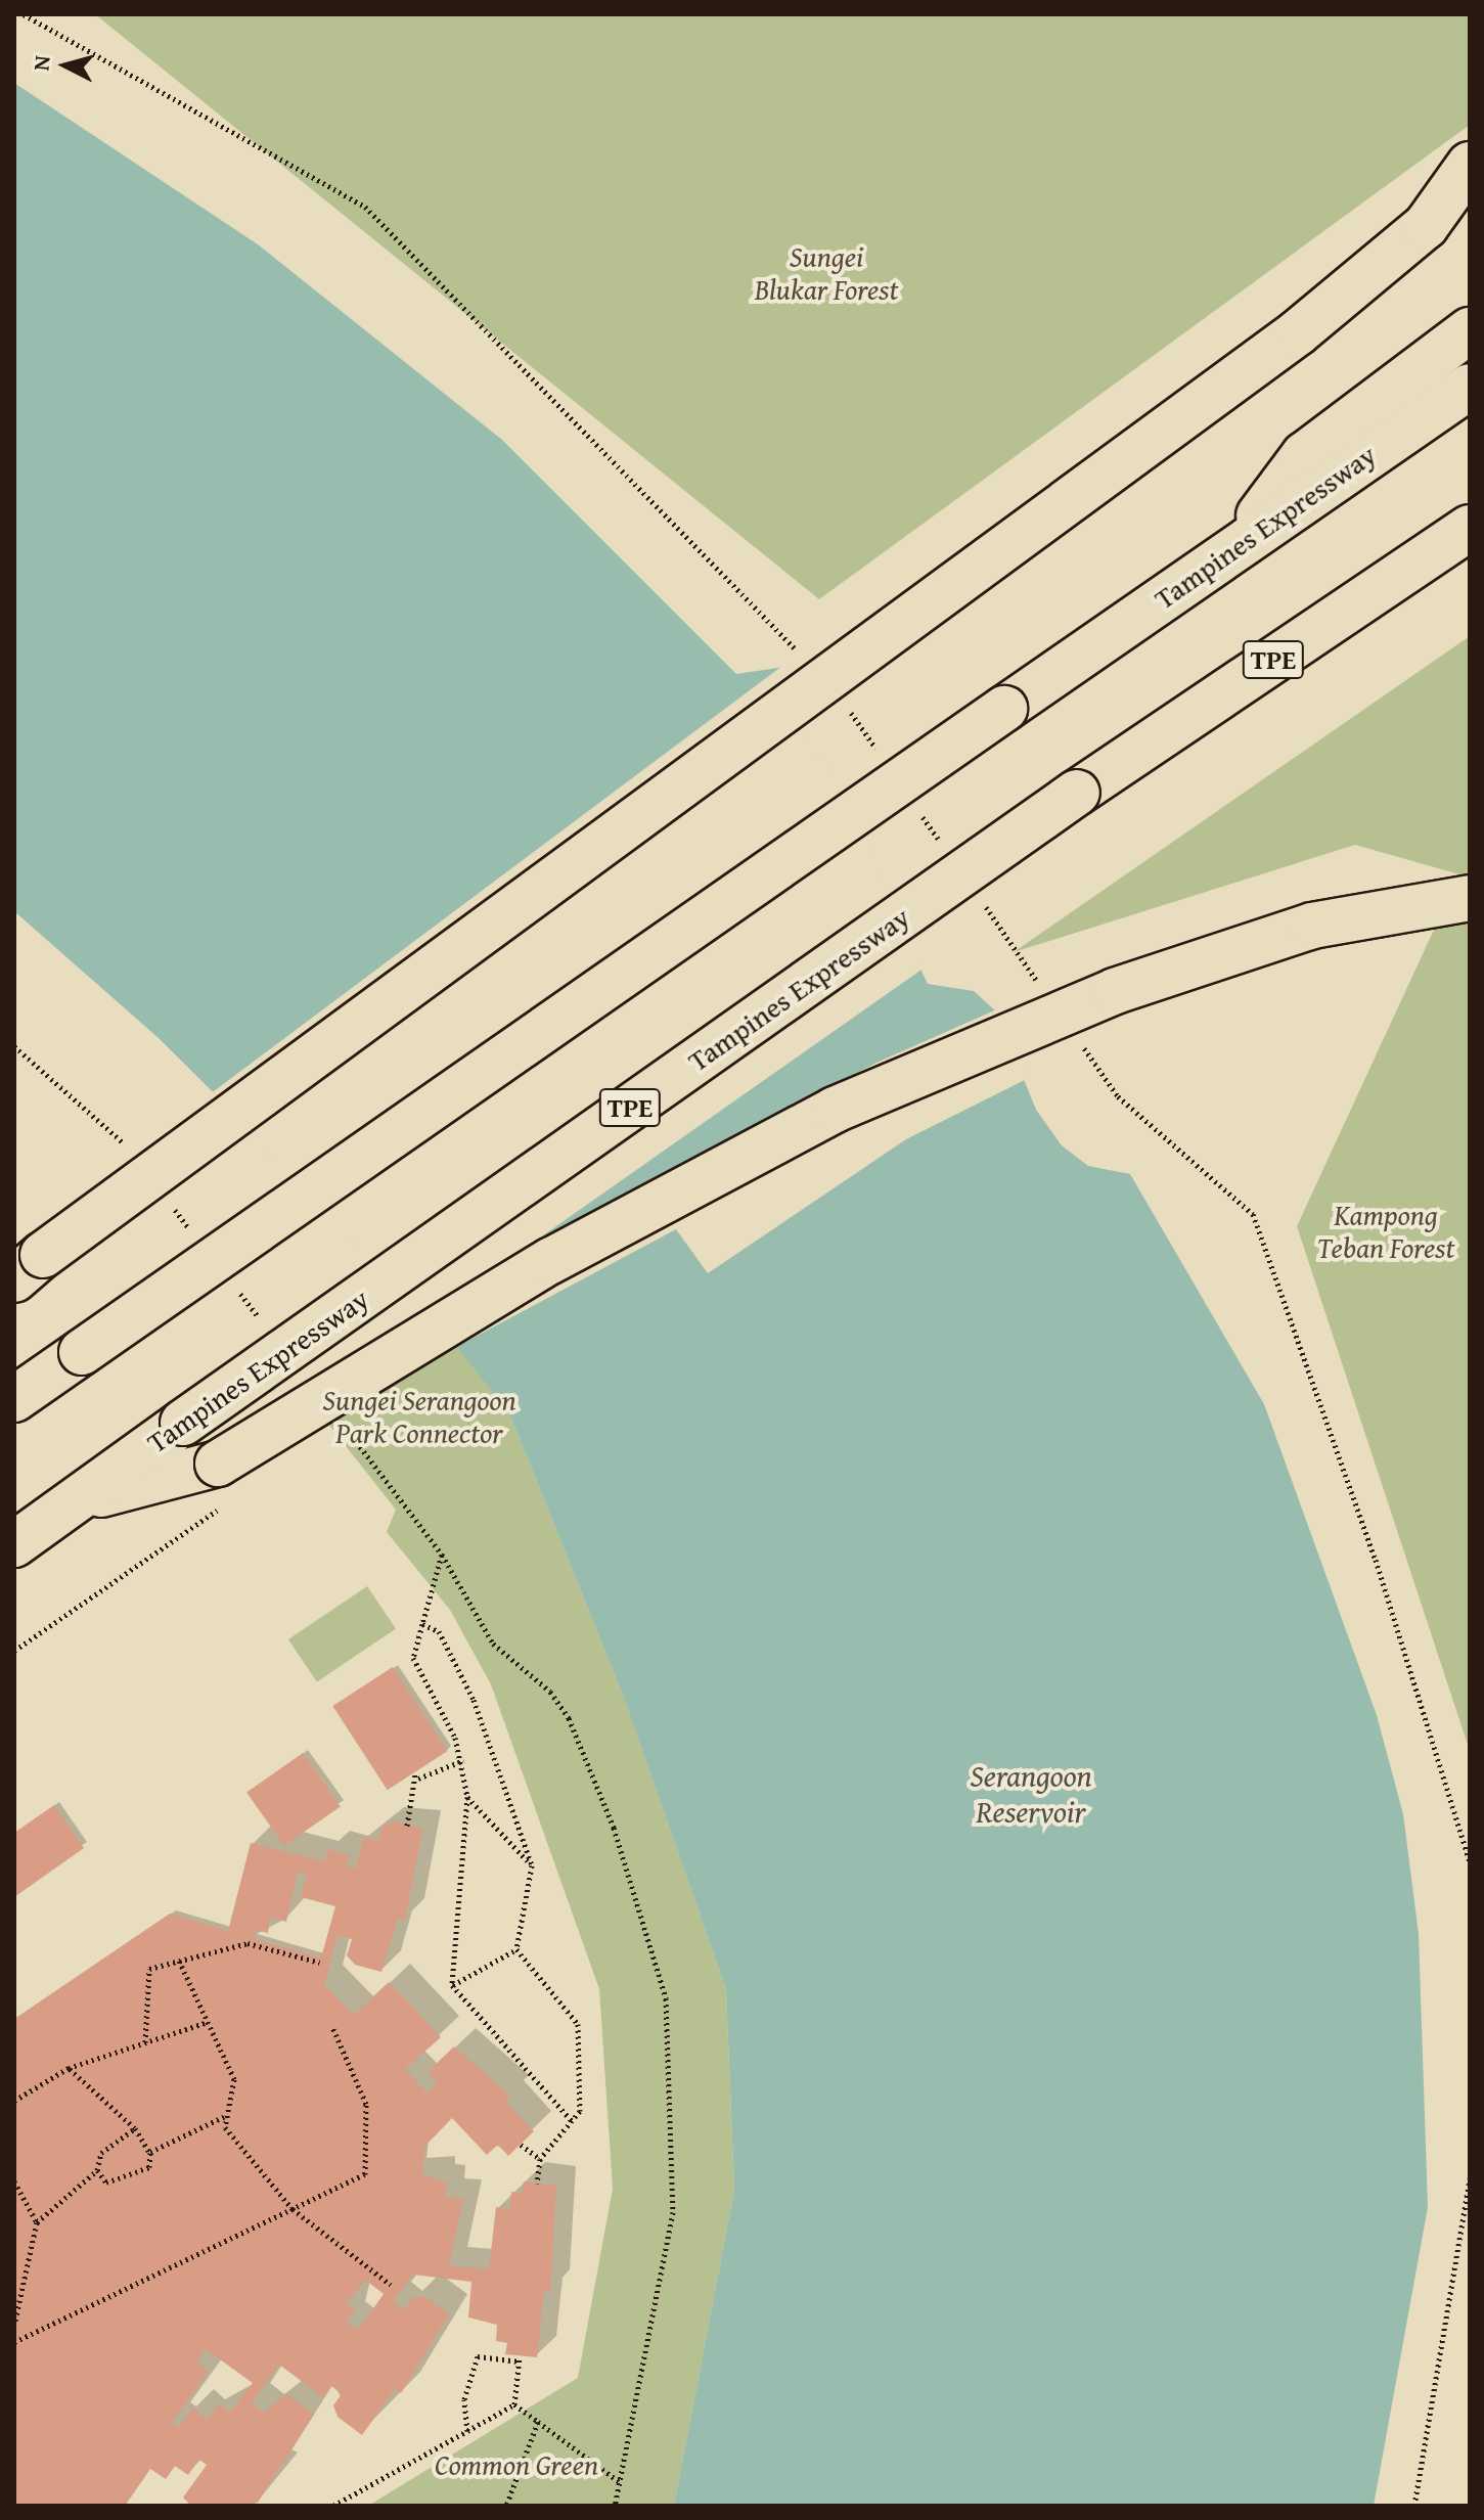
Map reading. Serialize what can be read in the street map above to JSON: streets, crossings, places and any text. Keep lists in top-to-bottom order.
{
  "streets": {
    "highway": ["Tampines Expressway", "TPE"]
  },
  "water": ["Serangoon Reservoir"],
  "parks": [
    "Sungei Blukar Forest",
    "Kampong Teban Forest",
    "Sungei Serangoon Park Connector",
    "Common Green"
  ],
  "north": "left"
}
